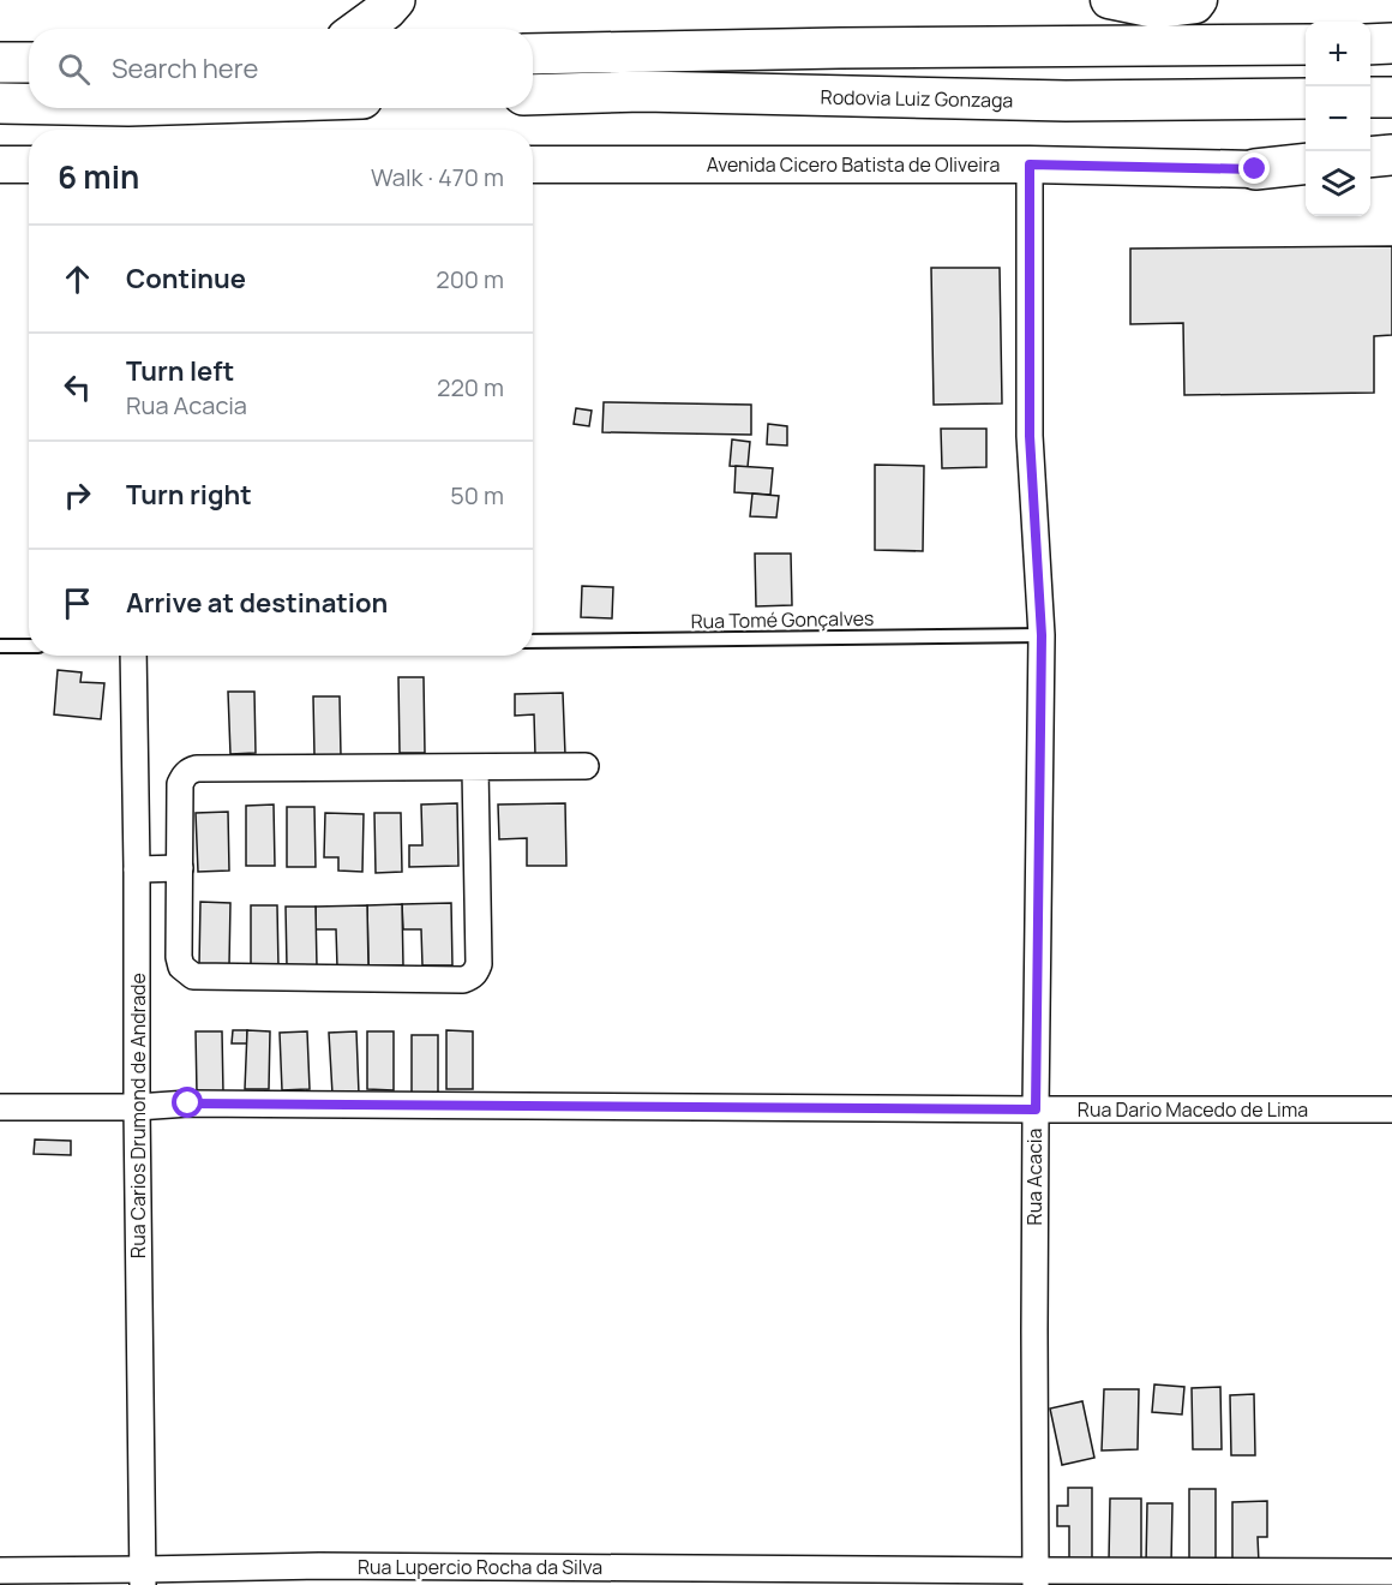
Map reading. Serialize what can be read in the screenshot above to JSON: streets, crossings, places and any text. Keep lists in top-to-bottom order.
{
  "streets": {
    "highway": ["Rodovia Luiz Gonzaga"],
    "main road": ["Avenida Cicero Batista de Oliveira"],
    "street": [
      "Rua Dario Macedo de Lima",
      "Rua Carios Drumond de Andrade",
      "Rua Acacia",
      "Rua Lupercio Rocha da Silva"
    ],
    "lane": ["Rua Tomé Gonçalves"]
  },
  "crossings": [
    ["Avenida Cicero Batista de Oliveira", "Rua Acacia"],
    ["Rua Tomé Gonçalves", "Rua Acacia"],
    ["Rua Dario Macedo de Lima", "Rua Carios Drumond de Andrade"],
    ["Rua Dario Macedo de Lima", "Rua Acacia"],
    ["Rua Carios Drumond de Andrade", "Rua Lupercio Rocha da Silva"],
    ["Rua Acacia", "Rua Lupercio Rocha da Silva"]
  ],
  "page": {
    "map_buttons": ["+", "−"],
    "search": "Search here",
    "heading": ["6 min", "Walk · 470 m"],
    "list": [
      ["Continue", "200 m"],
      ["Turn left", "Rua Acacia", "220 m"],
      ["Turn right", "50 m"],
      "Arrive at destination"
    ]
  }
}
